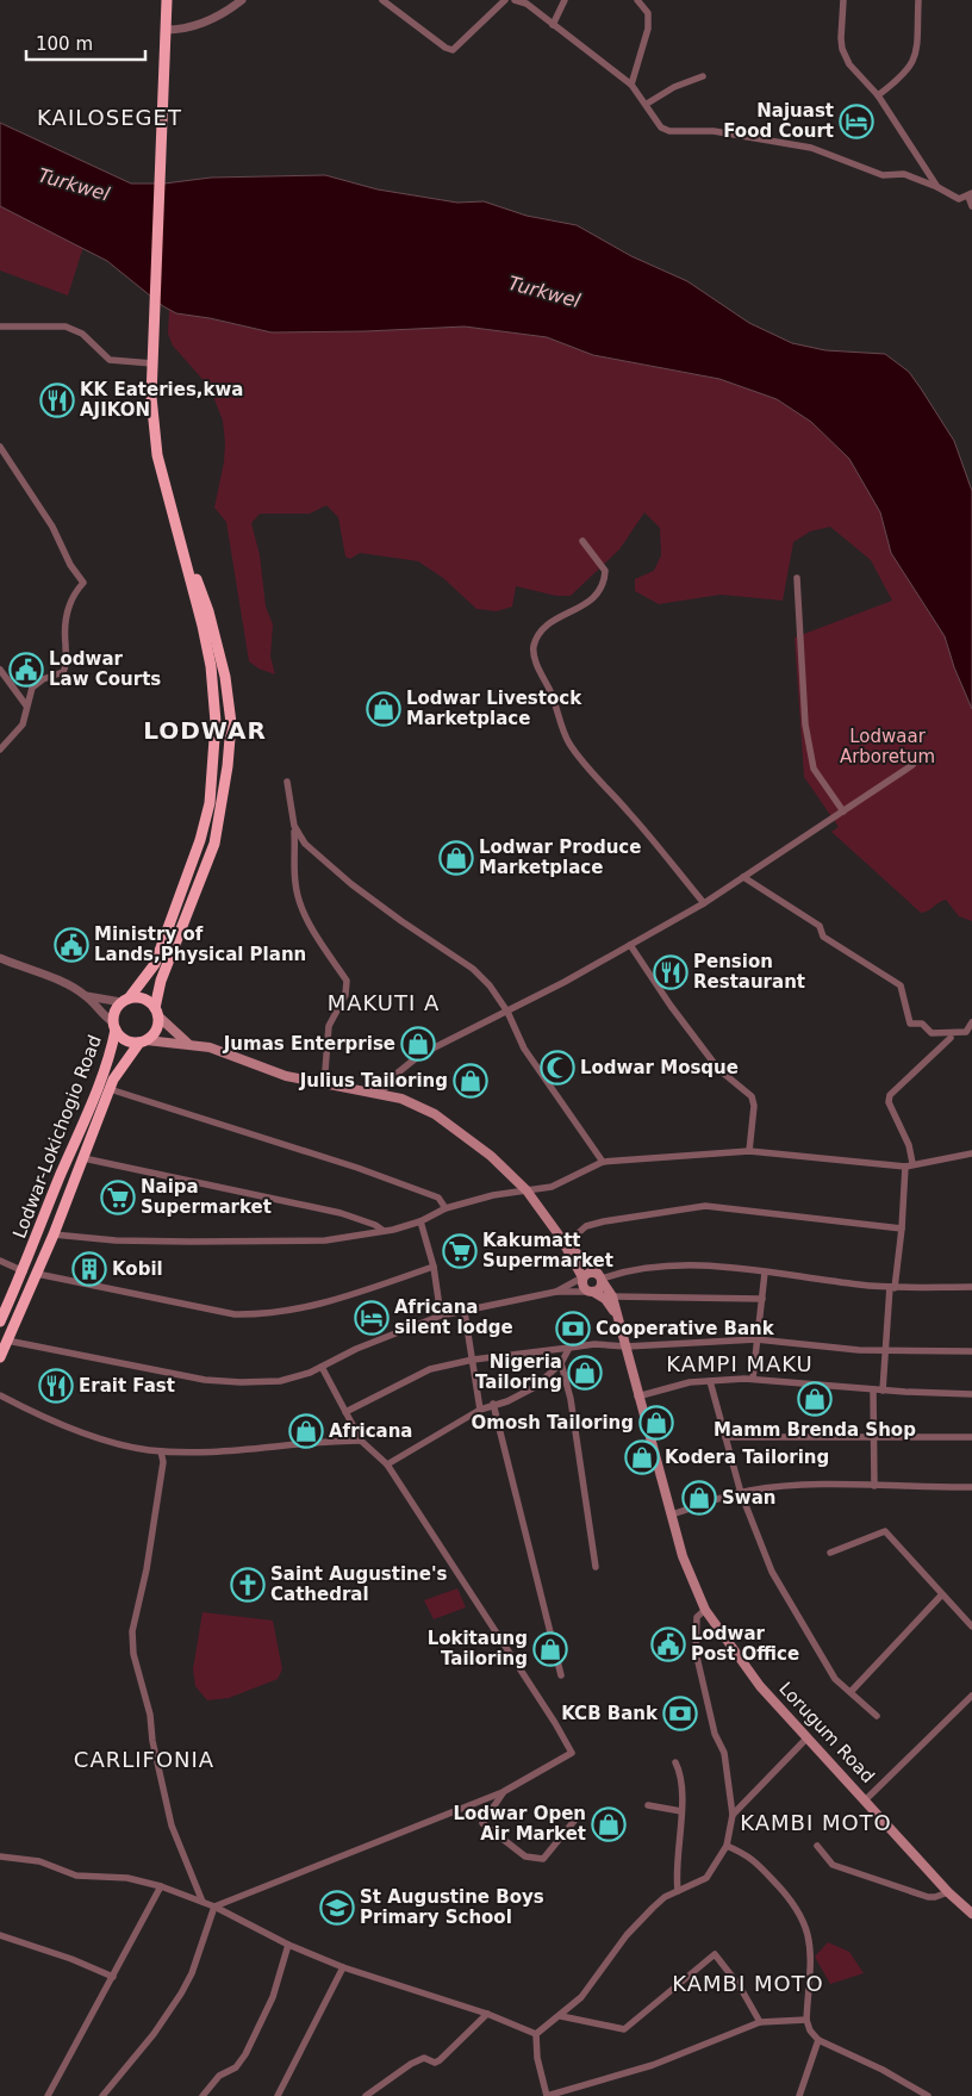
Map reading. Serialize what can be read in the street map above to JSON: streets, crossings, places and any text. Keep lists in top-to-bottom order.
{
  "streets": {
    "highway": ["Lodwar-Lokichogio Road"],
    "main road": ["Lorugum Road"]
  },
  "districts": [
    "KAILOSEGET",
    "LODWAR",
    "MAKUTI A",
    "KAMPI MAKU",
    "CARLIFONIA",
    "KAMBI MOTO",
    "KAMBI MOTO"
  ],
  "water": ["Turkwel"],
  "parks": ["Lodwaar Arboretum"],
  "places": {
    "hotel": ["Najuast Food Court", "Africana silent lodge"],
    "restaurant": ["KK Eateries,kwa AJIKON", "Pension Restaurant", "Erait Fast"],
    "public building": ["Lodwar Law Courts", "Ministry of Lands,Physical Plann", "Lodwar Post Office"],
    "shop": [
      "Lodwar Livestock Marketplace",
      "Lodwar Produce Marketplace",
      "Jumas Enterprise",
      "Julius Tailoring",
      "Nigeria Tailoring",
      "Mamm Brenda Shop",
      "Omosh Tailoring",
      "Africana",
      "Kodera Tailoring",
      "Swan",
      "Lokitaung Tailoring",
      "Lodwar Open Air Market"
    ],
    "mosque": ["Lodwar Mosque"],
    "supermarket": ["Naipa Supermarket", "Kakumatt Supermarket"],
    "building": ["Kobil"],
    "bank": ["Cooperative Bank", "KCB Bank"],
    "church": ["Saint Augustine's Cathedral"],
    "school or university": ["St Augustine Boys Primary School"]
  },
  "scale_bar": "100 m"
}
